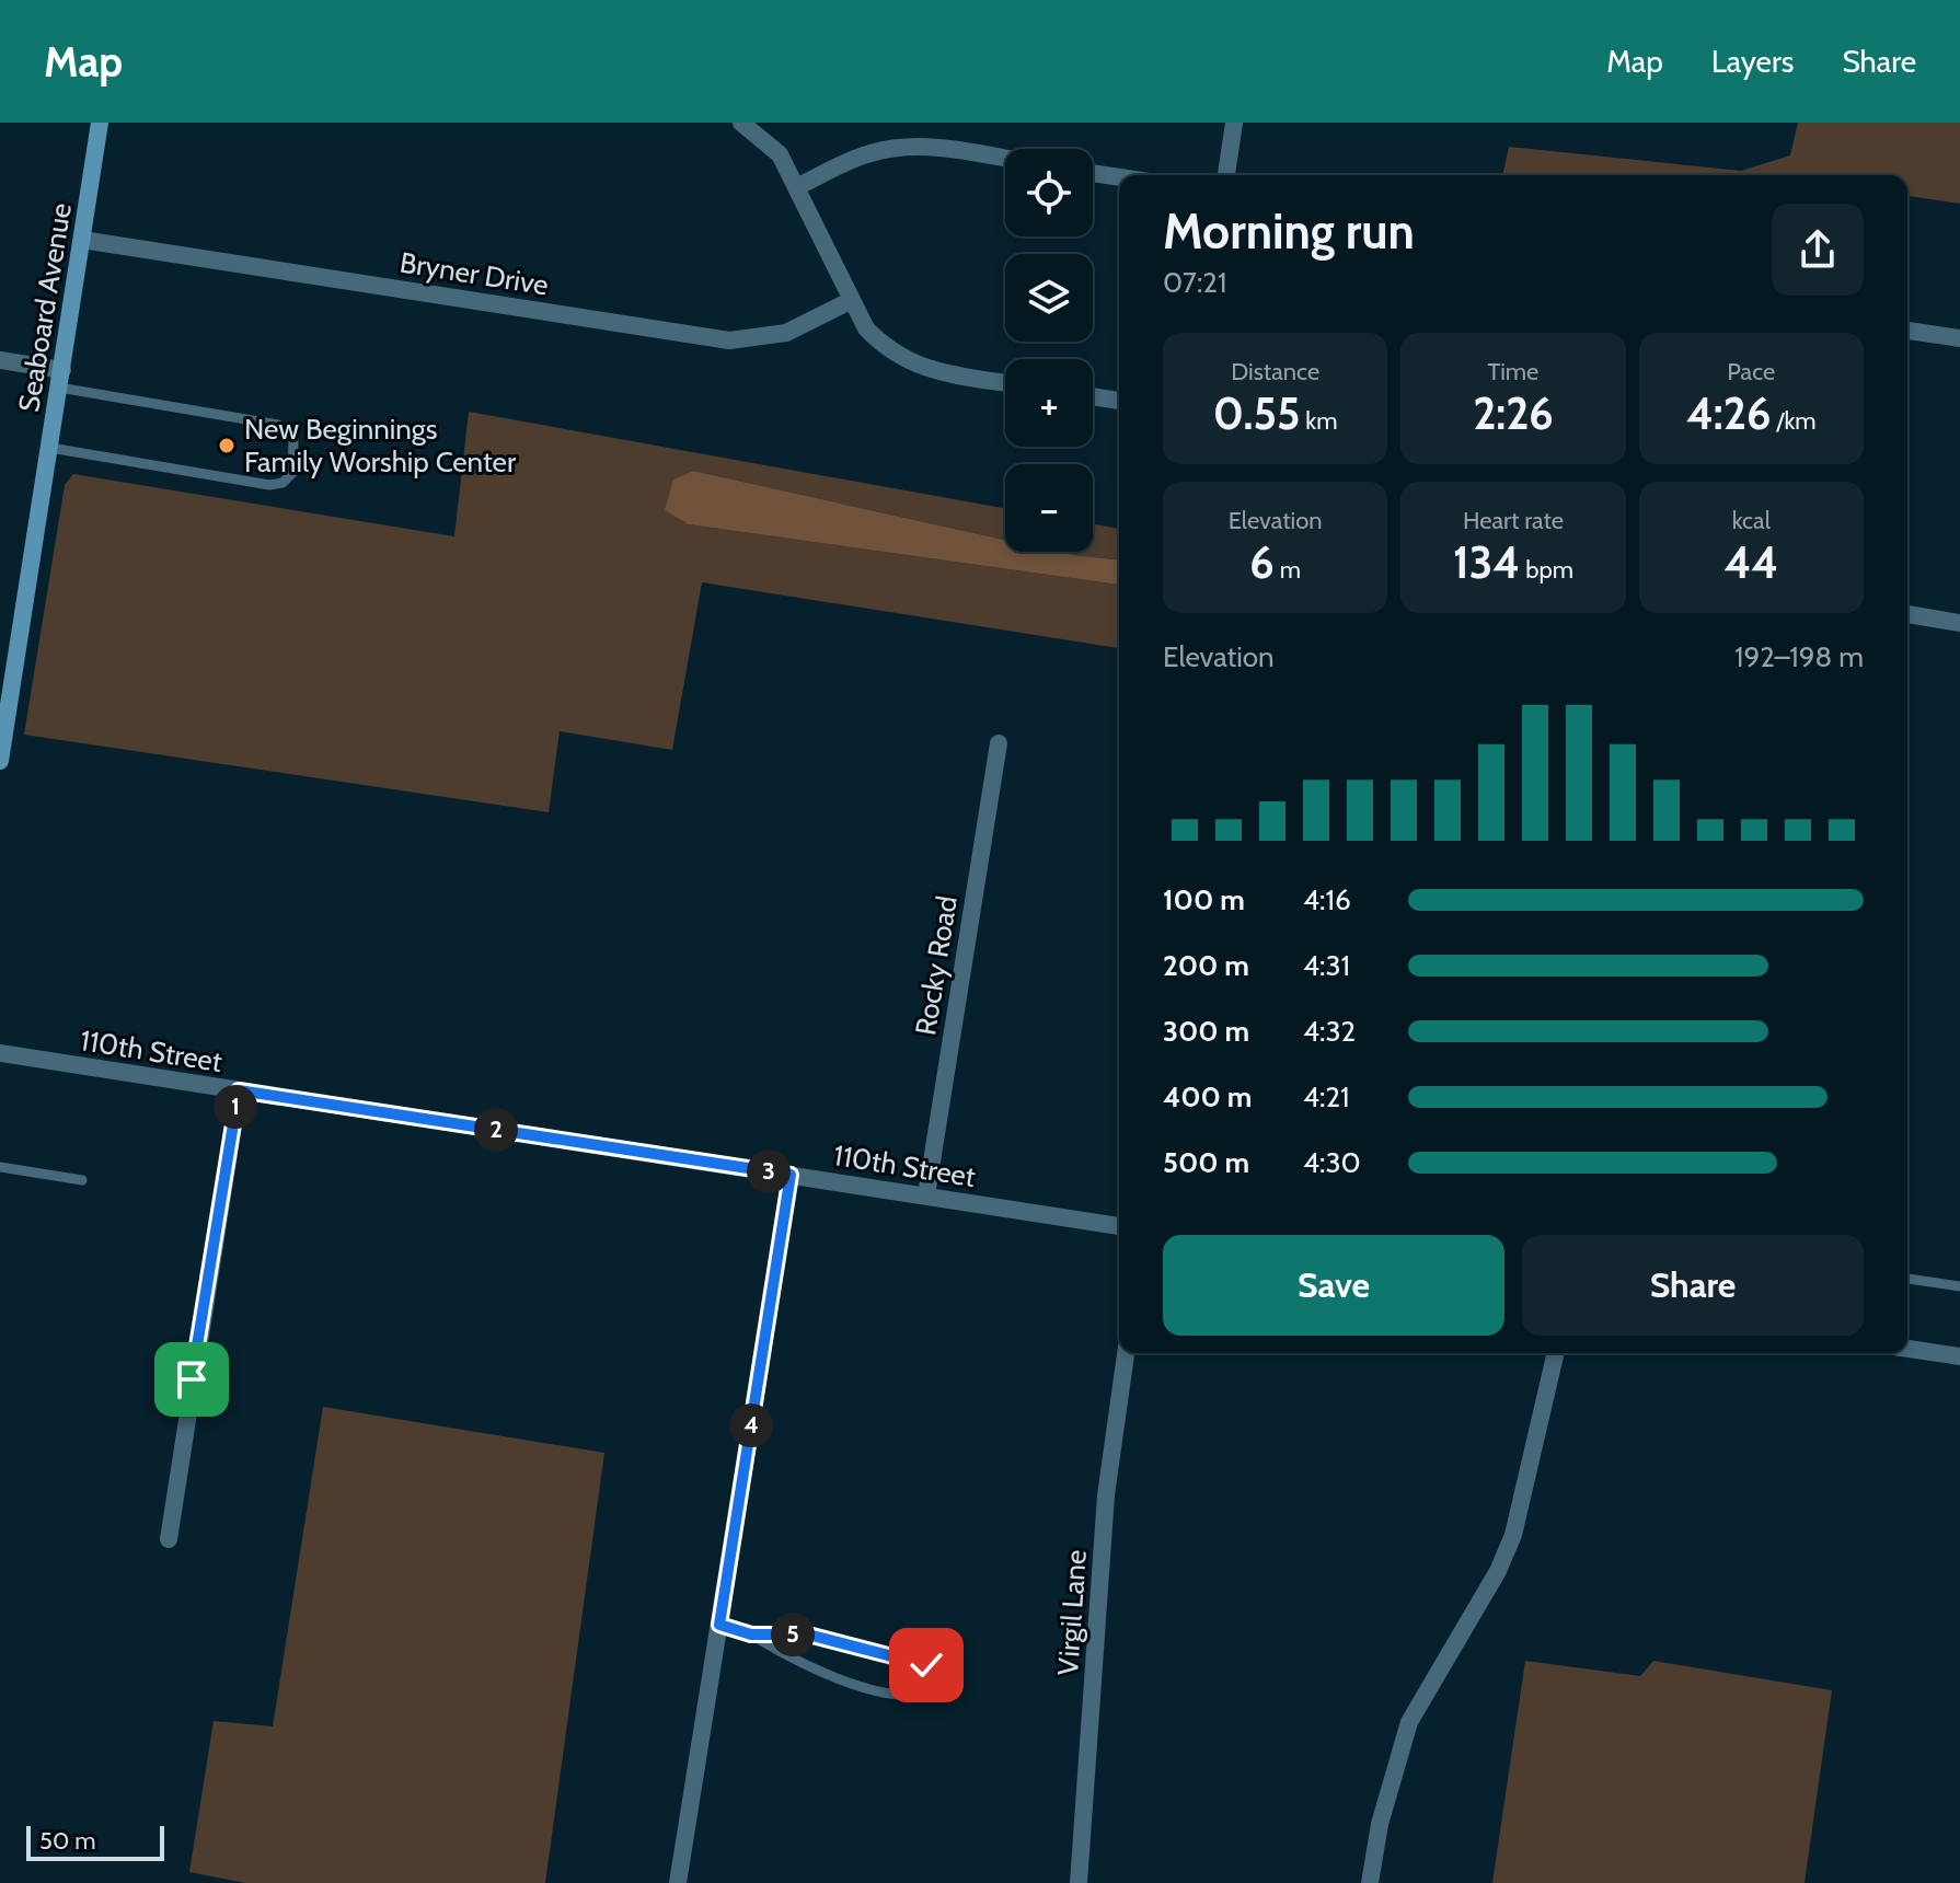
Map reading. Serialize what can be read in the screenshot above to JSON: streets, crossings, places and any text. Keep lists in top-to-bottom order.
{
  "streets": {
    "street": [
      "Bryner Drive",
      "Seaboard Avenue",
      "Rocky Road",
      "110th Street",
      "Virgil Lane"
    ]
  },
  "crossings": [
    ["Bryner Drive", "Seaboard Avenue"],
    ["Rocky Road", "110th Street"]
  ],
  "places": ["New Beginnings Family Worship Center"],
  "scale_bar": "50 m",
  "page": {
    "header": "Map",
    "nav": ["Map", "Layers", "Share"],
    "map_buttons": ["+", "−"],
    "heading": ["Morning run", "07:21"],
    "stats": [
      ["Distance", "0.55 km"],
      ["Time", "2:26"],
      ["Pace", "4:26 /km"],
      ["Elevation", "6 m"],
      ["Heart rate", "134 bpm"],
      ["kcal", "44"]
    ],
    "chart": ["Elevation", "192–198 m"],
    "list": [
      {
        "name": "100 m",
        "note": "4:16"
      },
      {
        "name": "200 m",
        "note": "4:31"
      },
      {
        "name": "300 m",
        "note": "4:32"
      },
      {
        "name": "400 m",
        "note": "4:21"
      },
      {
        "name": "500 m",
        "note": "4:30"
      }
    ],
    "pins": [
      "1",
      "2",
      "3",
      "4",
      "5"
    ],
    "buttons": ["Save", "Share"],
    "scale": "50 m"
  }
}
